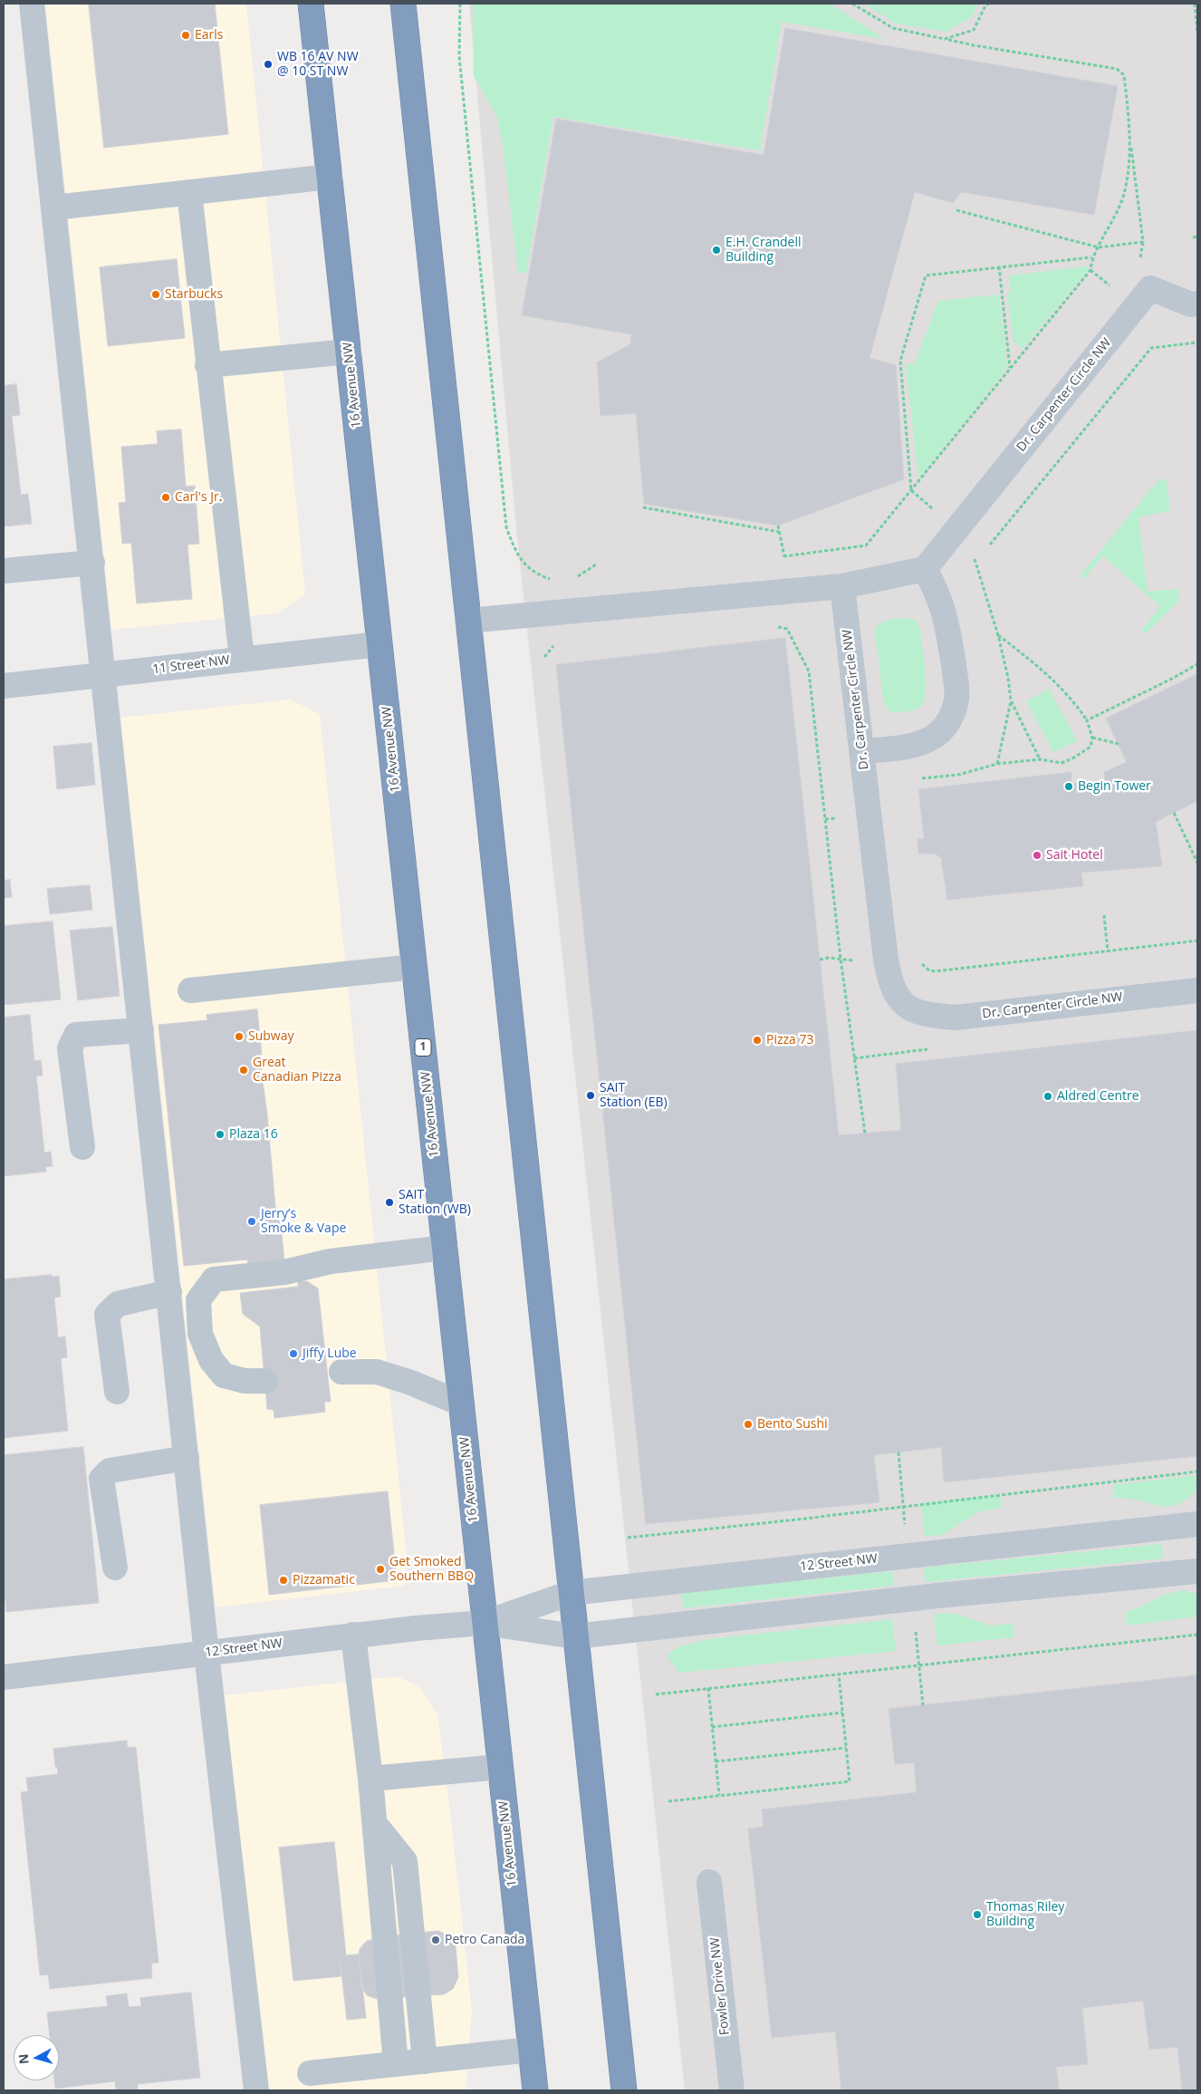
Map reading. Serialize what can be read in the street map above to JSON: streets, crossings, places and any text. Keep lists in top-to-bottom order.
{
  "streets": {
    "highway": ["16 Avenue NW", "1"],
    "street": [
      "Dr. Carpenter Circle NW",
      "11 Street NW",
      "12 Street NW",
      "Fowler Drive NW"
    ]
  },
  "crossings": [
    ["16 Avenue NW", "11 Street NW"],
    ["16 Avenue NW", "12 Street NW"]
  ],
  "places": [
    "Earls",
    "WB 16 AV NW @ 10 ST NW",
    "E.H. Crandell Building",
    "Starbucks",
    "Carl's Jr.",
    "Begin Tower",
    "Sait Hotel",
    "Subway",
    "Pizza 73",
    "Great Canadian Pizza",
    "SAIT Station (EB)",
    "Aldred Centre",
    "Plaza 16",
    "SAIT Station (WB)",
    "Jerry’s Smoke & Vape",
    "Jiffy Lube",
    "Bento Sushi",
    "Get Smoked Southern BBQ",
    "Pizzamatic",
    "Thomas Riley Building",
    "Petro Canada"
  ],
  "north": "left"
}
